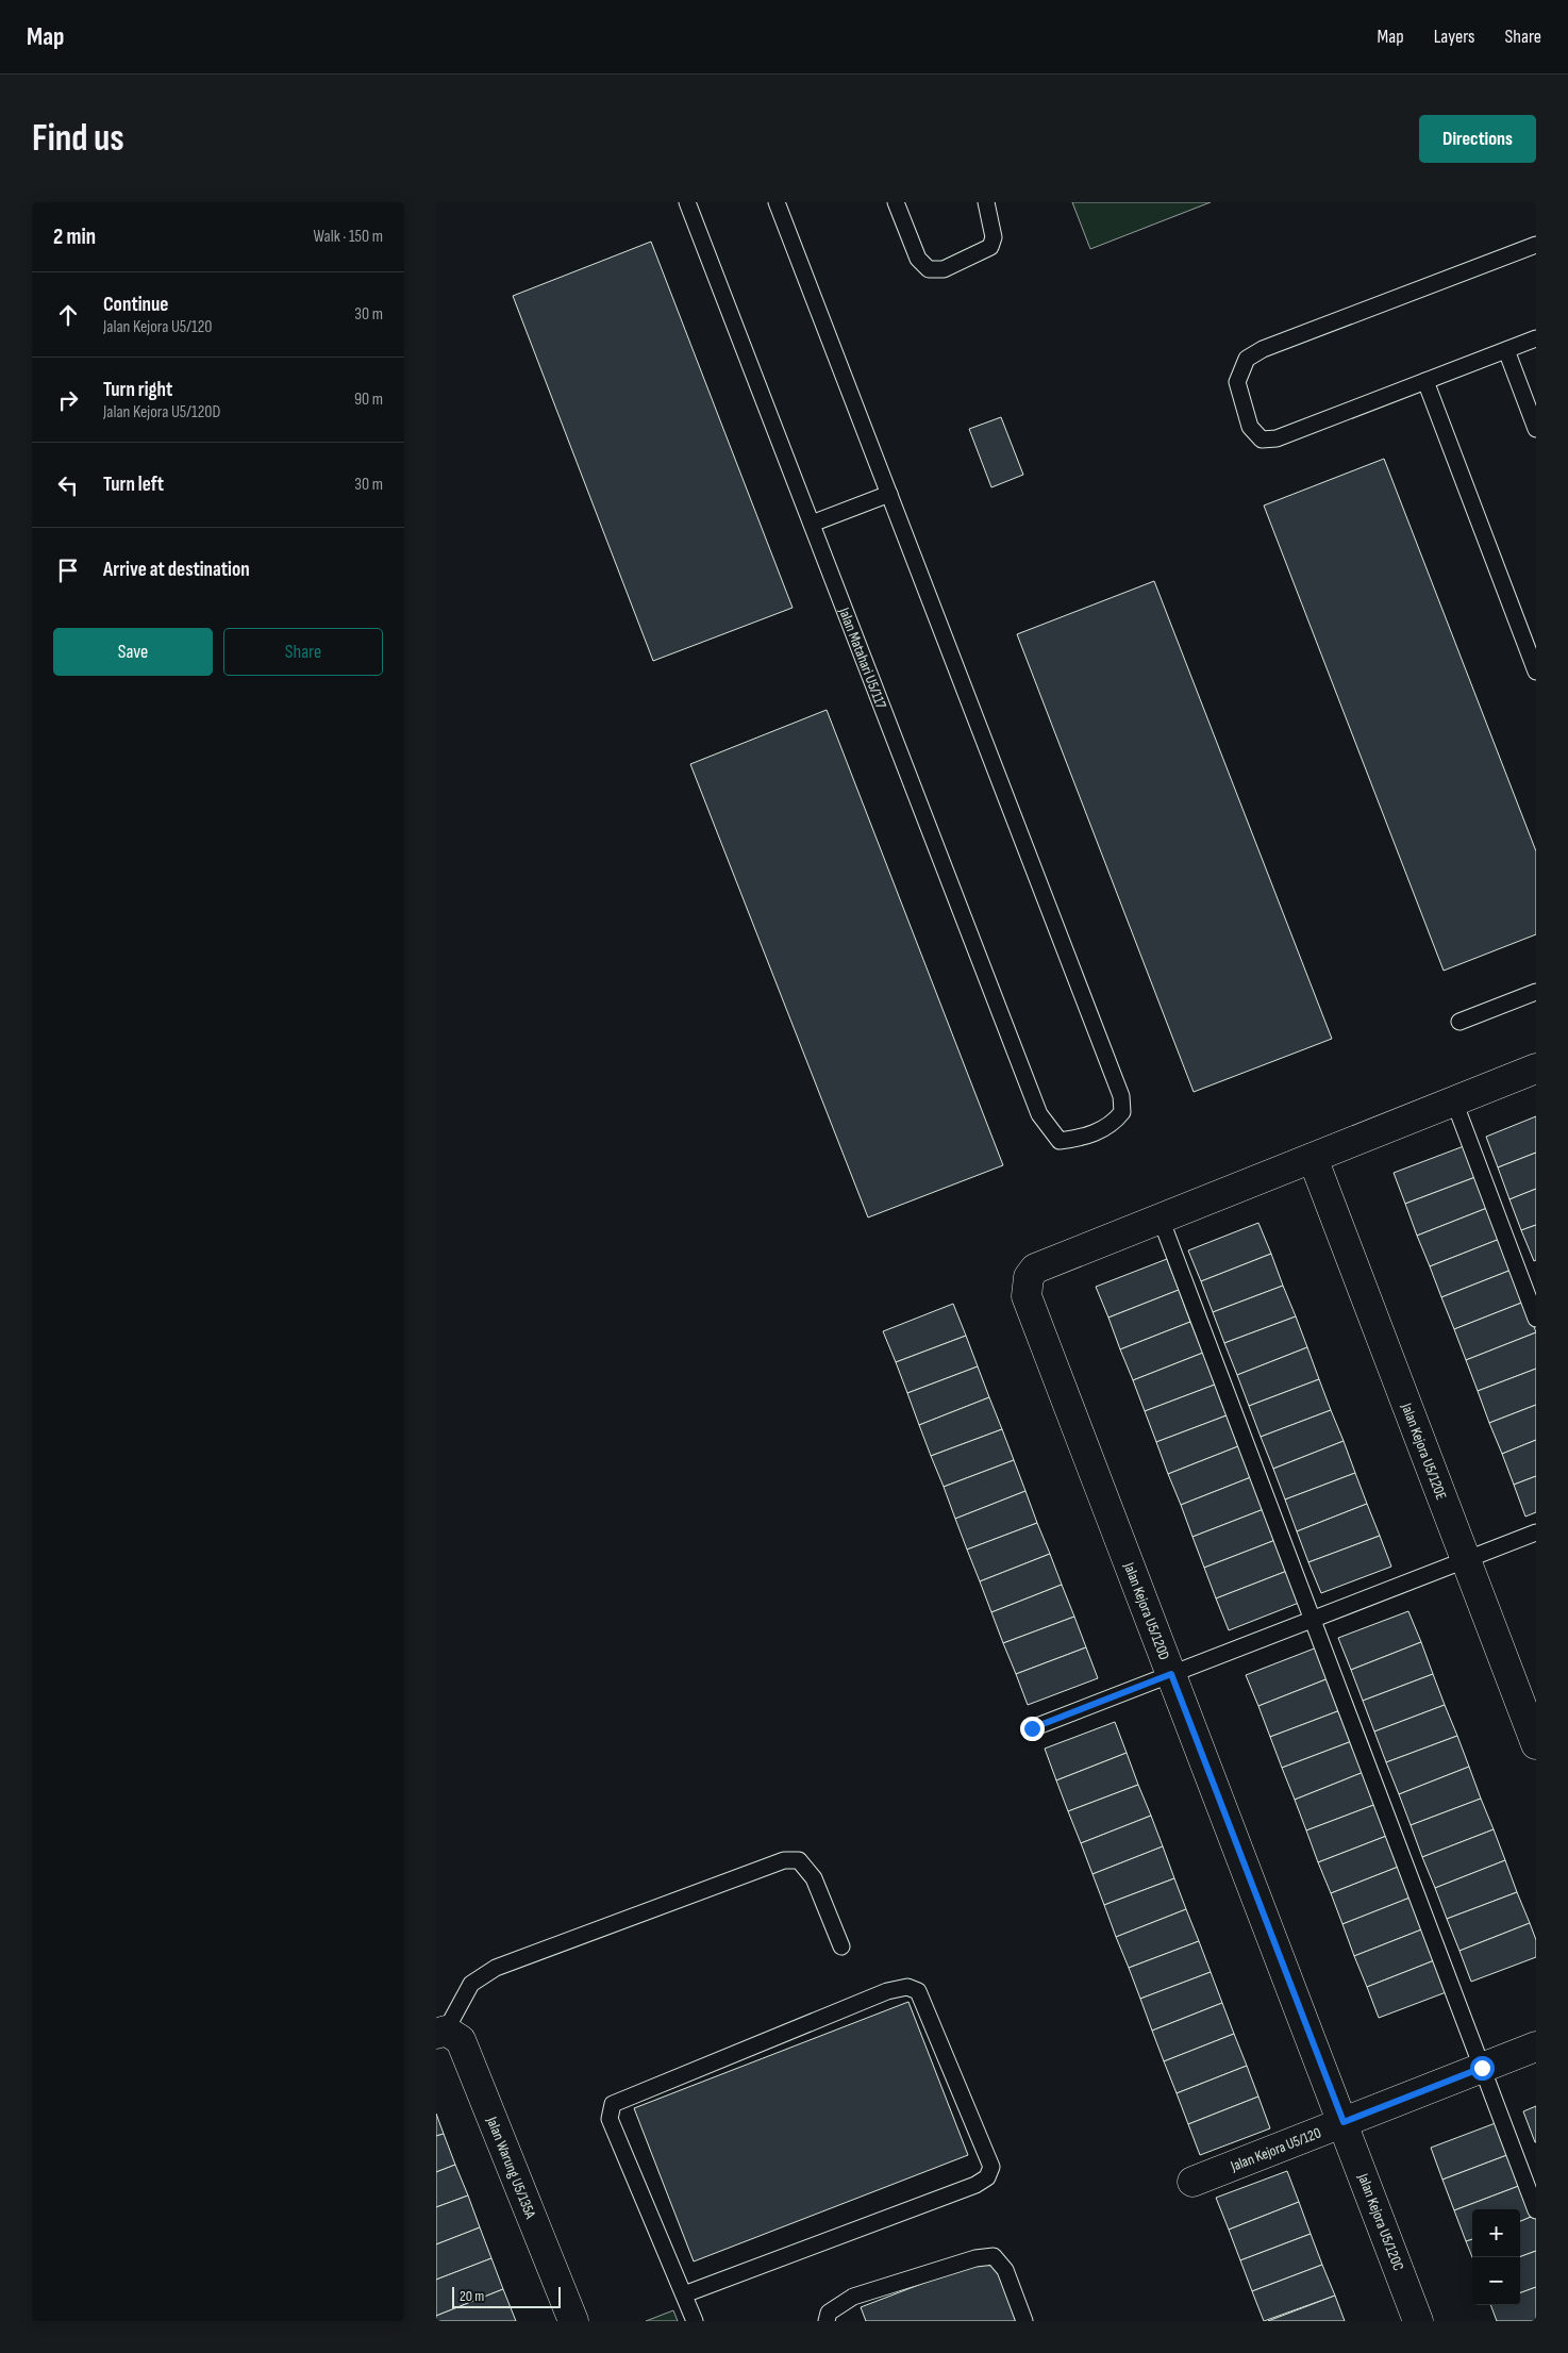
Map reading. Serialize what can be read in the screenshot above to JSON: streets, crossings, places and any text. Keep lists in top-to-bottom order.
{
  "streets": {
    "street": [
      "Jalan Kejora U5/120E",
      "Jalan Kejora U5/120D",
      "Jalan Kejora U5/120",
      "Jalan Warung U5/135A",
      "Jalan Kejora U5/120C"
    ],
    "lane": ["Jalan Matahari U5/117"]
  },
  "crossings": [
    ["Jalan Kejora U5/120D", "Jalan Kejora U5/120"],
    ["Jalan Kejora U5/120D", "Jalan Kejora U5/120C"],
    ["Jalan Kejora U5/120", "Jalan Kejora U5/120C"]
  ],
  "scale_bar": "20 m",
  "page": {
    "header": "Map",
    "nav": ["Map", "Layers", "Share"],
    "buttons": [
      "Directions",
      ["Save", "Share"]
    ],
    "title": "Find us",
    "heading": ["2 min", "Walk · 150 m"],
    "list": [
      ["Continue", "Jalan Kejora U5/120", "30 m"],
      ["Turn right", "Jalan Kejora U5/120D", "90 m"],
      ["Turn left", "30 m"],
      "Arrive at destination"
    ],
    "map_buttons": ["+", "−"],
    "scale": "20 m"
  }
}
